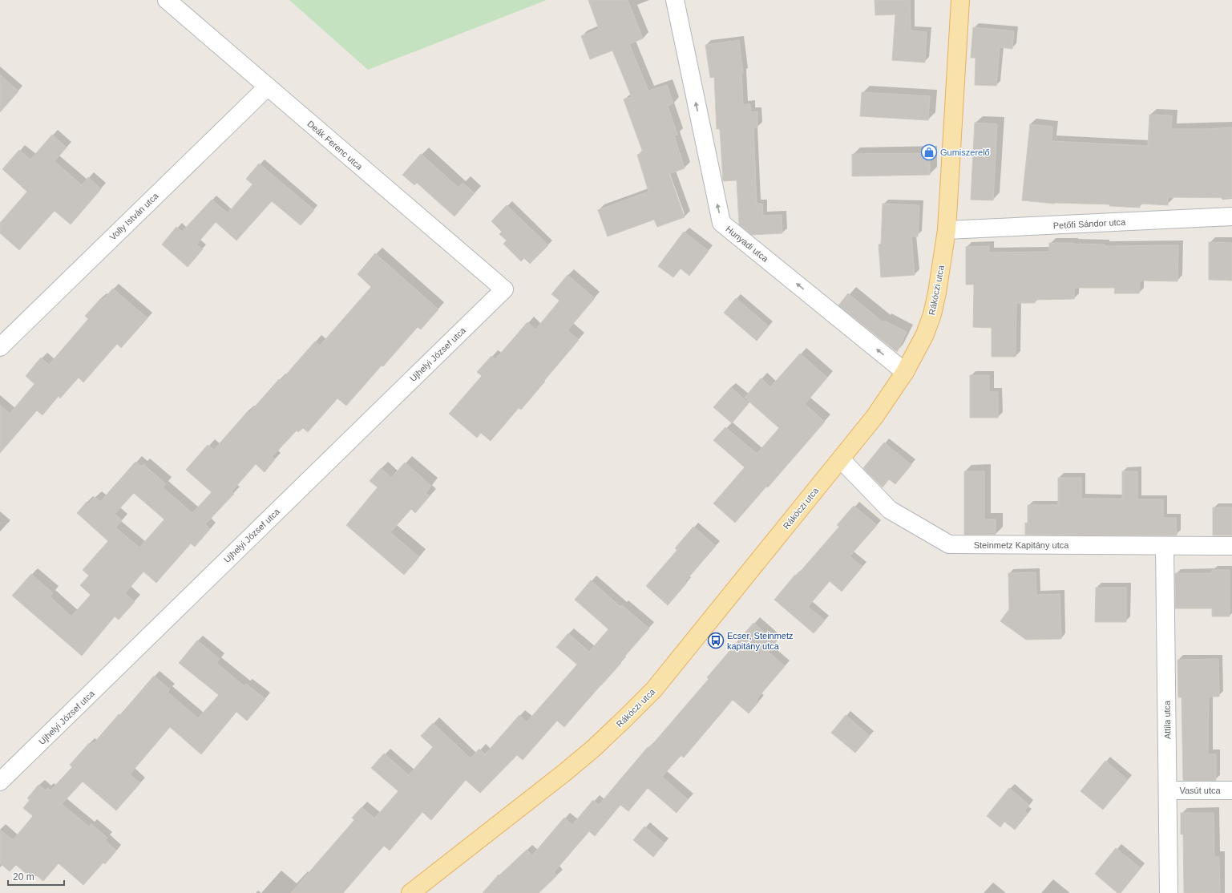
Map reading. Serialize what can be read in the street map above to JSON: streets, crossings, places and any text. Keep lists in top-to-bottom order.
{
  "streets": {
    "main road": ["Rákóczi utca"],
    "street": [
      "Deák Ferenc utca",
      "Volly István utca",
      "Petőfi Sándor utca",
      "Hunyadi utca",
      "Ujhelyi József utca",
      "Steinmetz Kapitány utca",
      "Attila utca",
      "Vasút utca"
    ]
  },
  "crossings": [
    ["Deák Ferenc utca", "Volly István utca"],
    ["Deák Ferenc utca", "Ujhelyi József utca"],
    ["Petőfi Sándor utca", "Rákóczi utca"],
    ["Hunyadi utca", "Rákóczi utca"],
    ["Rákóczi utca", "Steinmetz Kapitány utca"],
    ["Steinmetz Kapitány utca", "Attila utca"],
    ["Attila utca", "Vasút utca"]
  ],
  "one_way": ["Hunyadi utca"],
  "places": {
    "shop": ["Gumiszerelő"],
    "bus stop": ["Ecser, Steinmetz kapitány utca"]
  },
  "scale_bar": "20 m"
}
